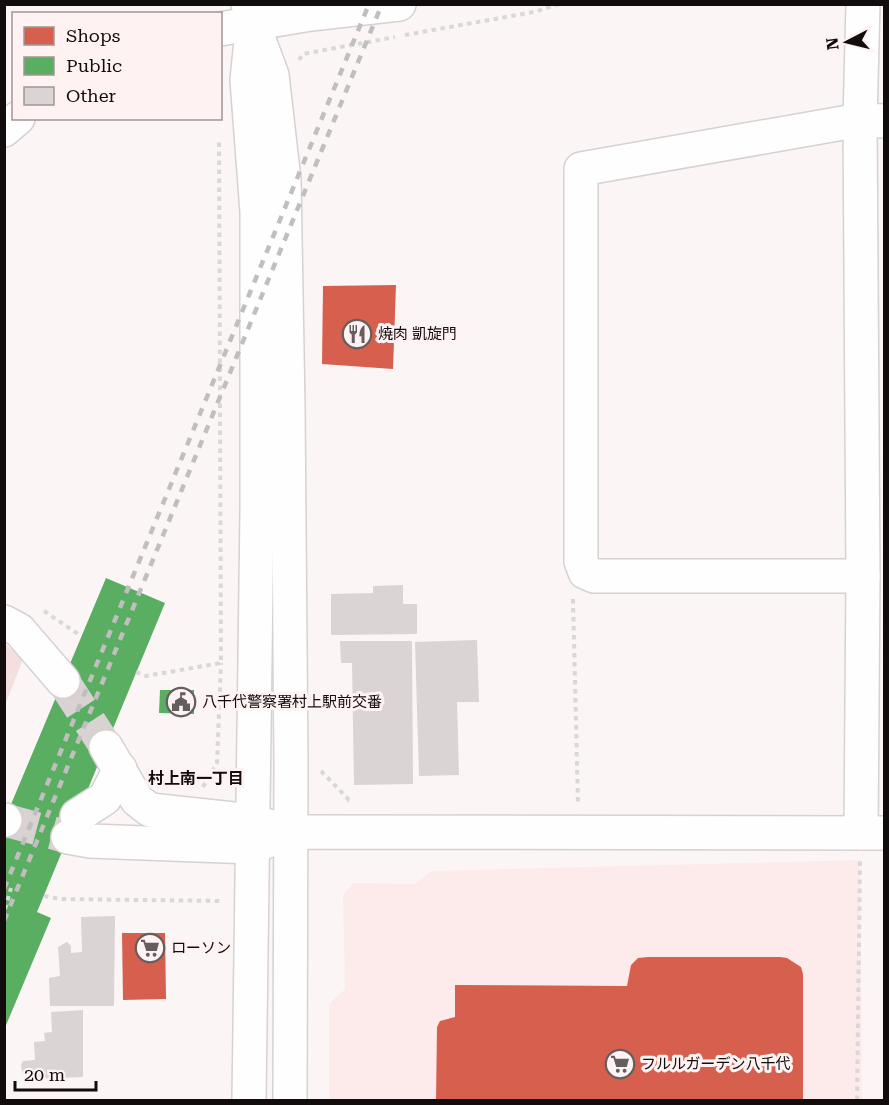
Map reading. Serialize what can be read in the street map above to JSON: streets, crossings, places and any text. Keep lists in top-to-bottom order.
{
  "districts": ["村上南一丁目"],
  "places": {
    "restaurant": ["焼肉 凱旋門"],
    "public building": ["八千代警察署村上駅前交番"],
    "supermarket": ["ローソン", "フルルガーデン八千代"]
  },
  "legend": ["Shops", "Public", "Other"],
  "scale_bar": "20 m",
  "north": "left"
}
